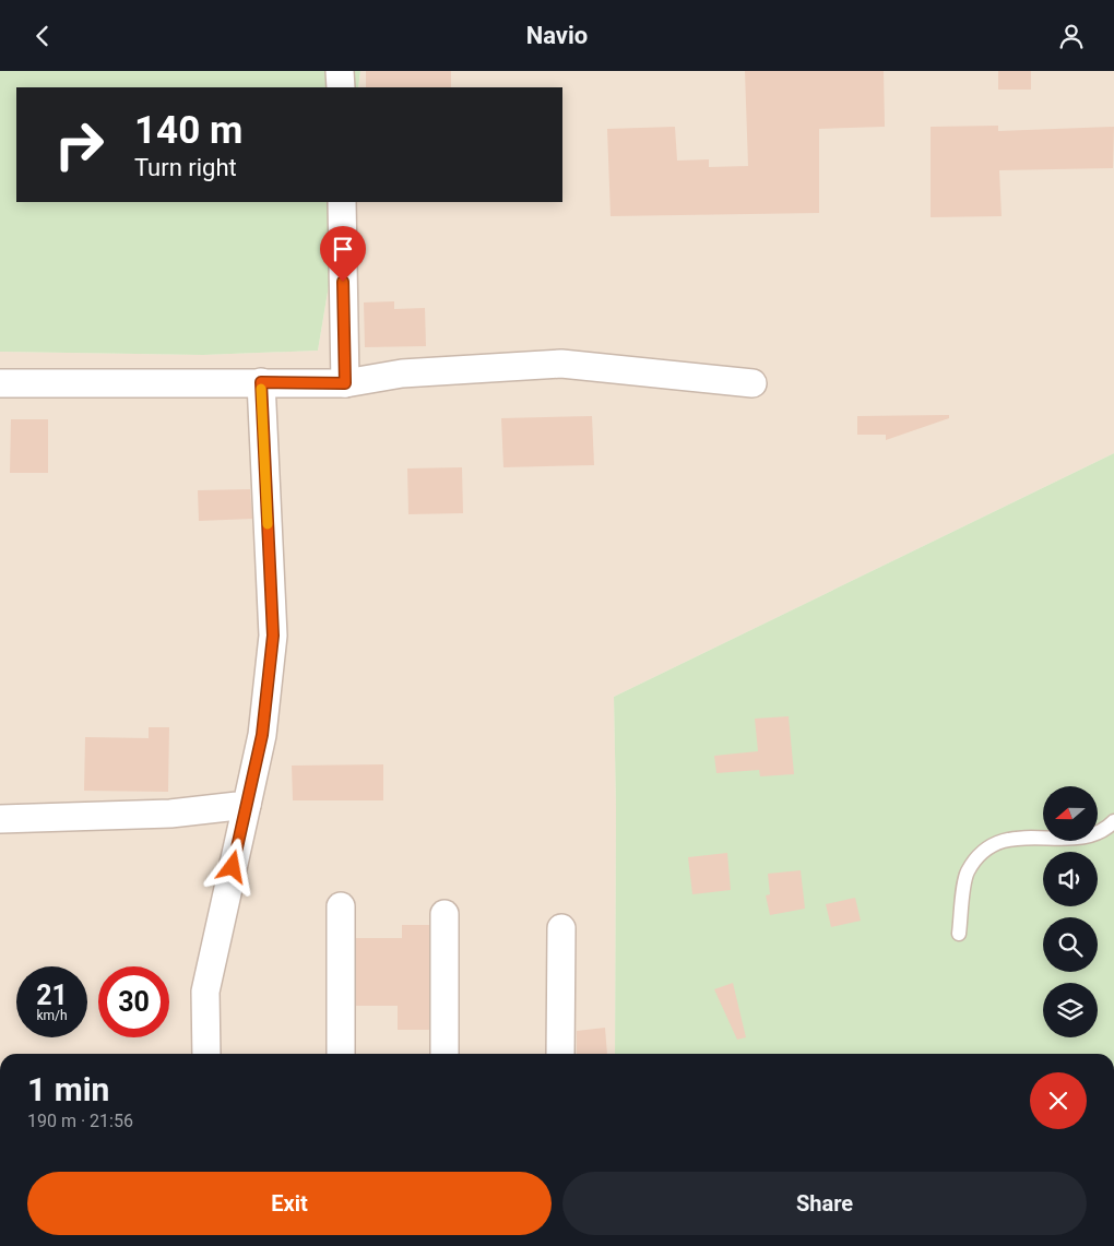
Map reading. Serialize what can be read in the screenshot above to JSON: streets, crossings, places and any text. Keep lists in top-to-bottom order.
{
  "north": "left",
  "page": {
    "header": "Navio",
    "turn": ["140 m", "Turn right"],
    "speed": "21 km/h",
    "limit": "30",
    "heading": ["1 min", "190 m · 21:56"],
    "buttons": ["Exit", "Share"]
  }
}
